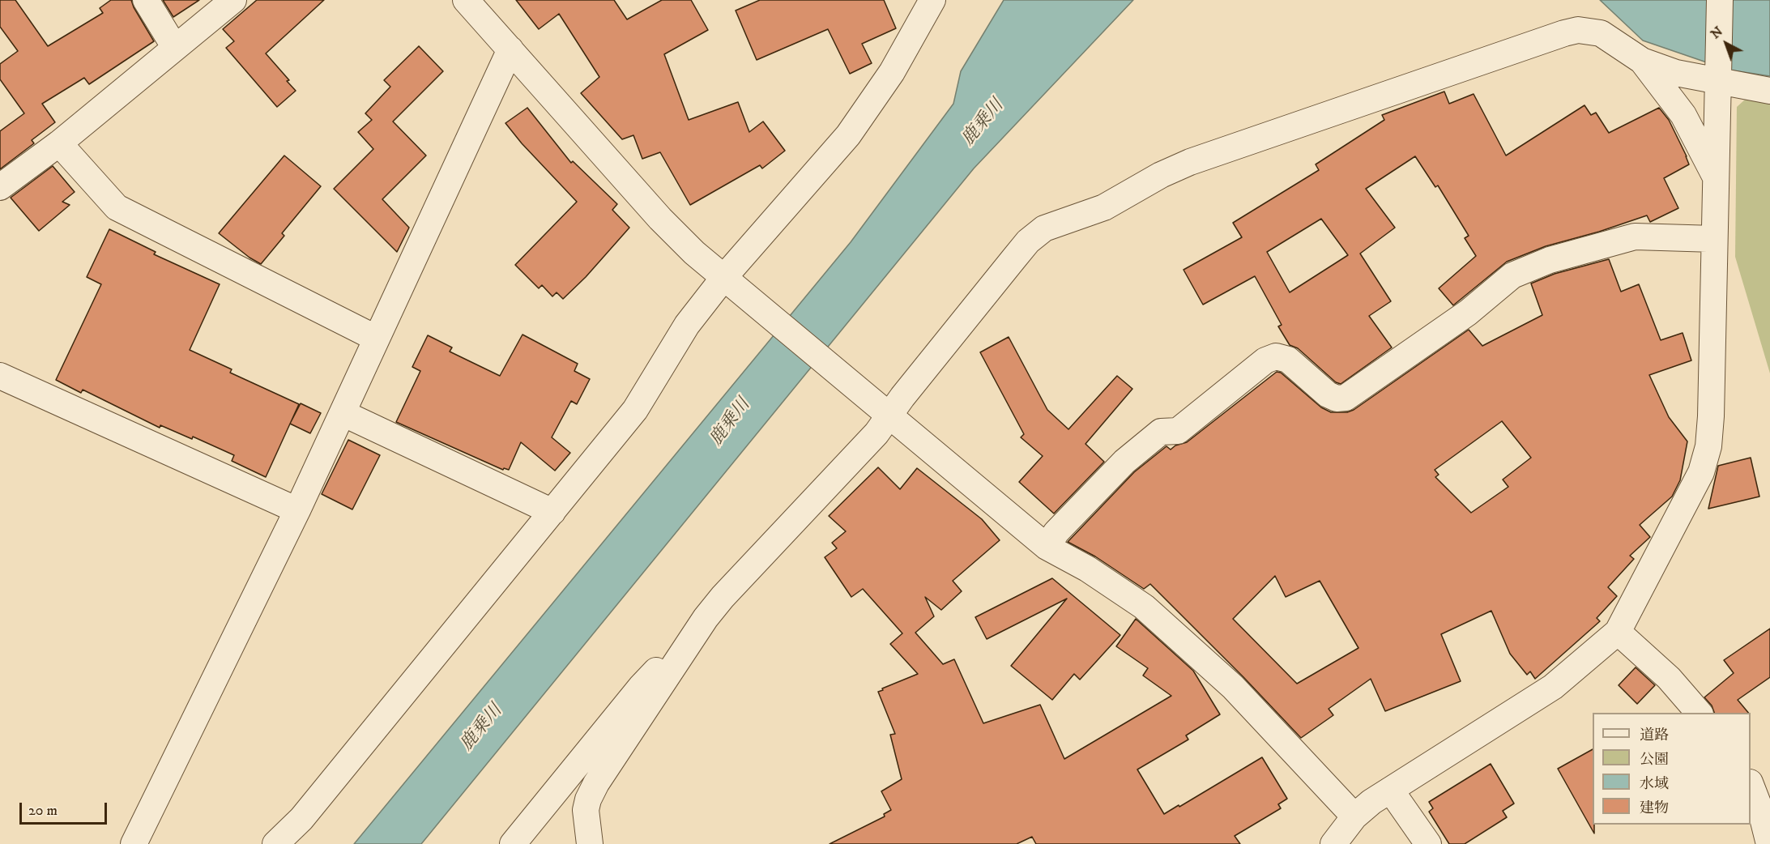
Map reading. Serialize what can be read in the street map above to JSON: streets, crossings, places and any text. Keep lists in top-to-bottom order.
{
  "water": ["鹿乗川"],
  "legend": [
    "道路",
    "公園",
    "水域",
    "建物"
  ],
  "scale_bar": "20 m",
  "north": "top left"
}
